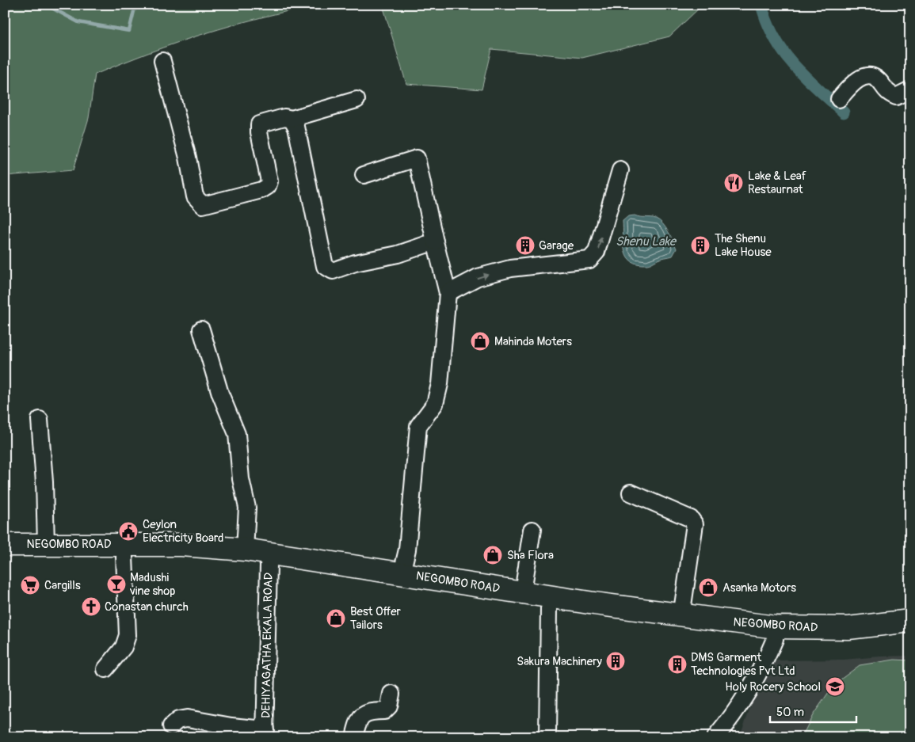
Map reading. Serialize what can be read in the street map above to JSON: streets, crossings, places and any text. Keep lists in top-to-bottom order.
{
  "streets": {
    "highway": ["NEGOMBO ROAD"],
    "street": ["DEHIYAGATHA EKALA ROAD"]
  },
  "crossings": [
    ["NEGOMBO ROAD", "DEHIYAGATHA EKALA ROAD"]
  ],
  "water": ["Shenu Lake"],
  "places": {
    "restaurant": ["Lake & Leaf Restaurnat"],
    "building": [
      "Garage",
      "The Shenu Lake House",
      "Sakura Machinery",
      "DMS Garment Technologies Pvt Ltd"
    ],
    "shop": [
      "Mahinda Moters",
      "Sha Flora",
      "Asanka Motors",
      "Best Offer Tailors"
    ],
    "public building": ["Ceylon Electricity Board"],
    "bar": ["Madushi vine shop"],
    "supermarket": ["Cargills"],
    "church": ["Conastan church"],
    "school or university": ["Holy Rocery School"]
  },
  "scale_bar": "50 m"
}
